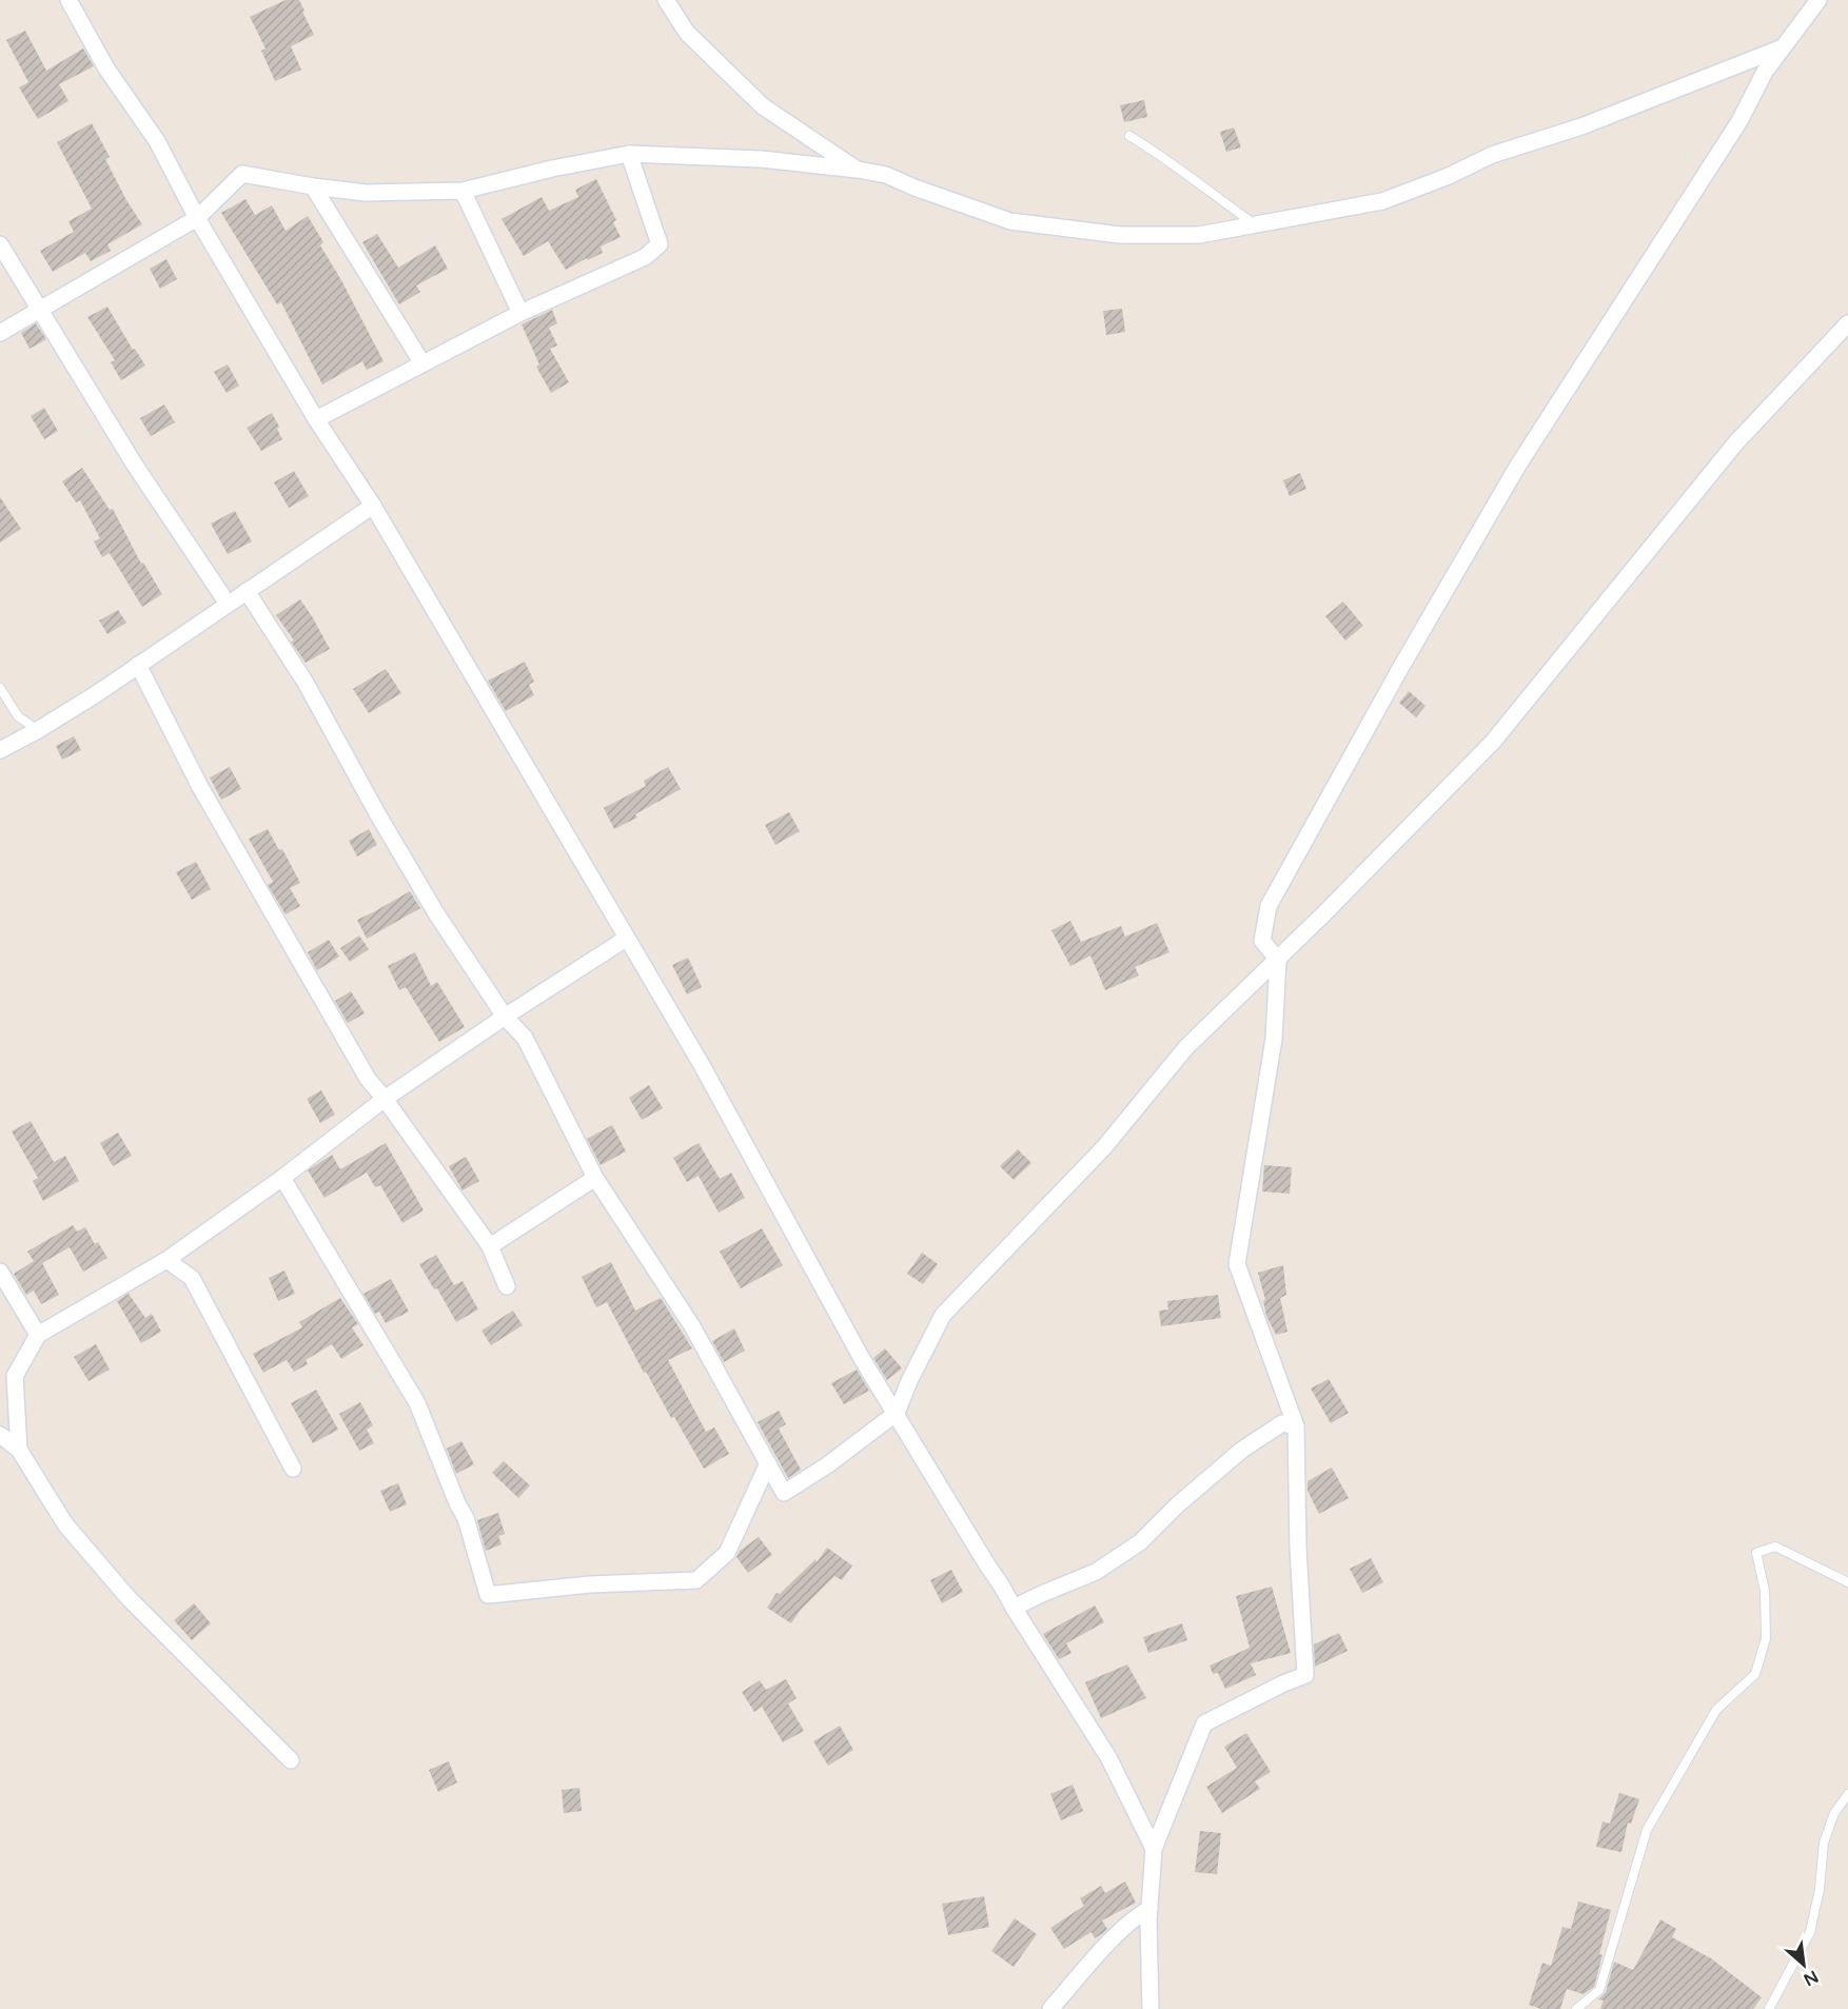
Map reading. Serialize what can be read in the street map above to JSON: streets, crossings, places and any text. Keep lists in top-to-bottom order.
{
  "north": "bottom right"
}
